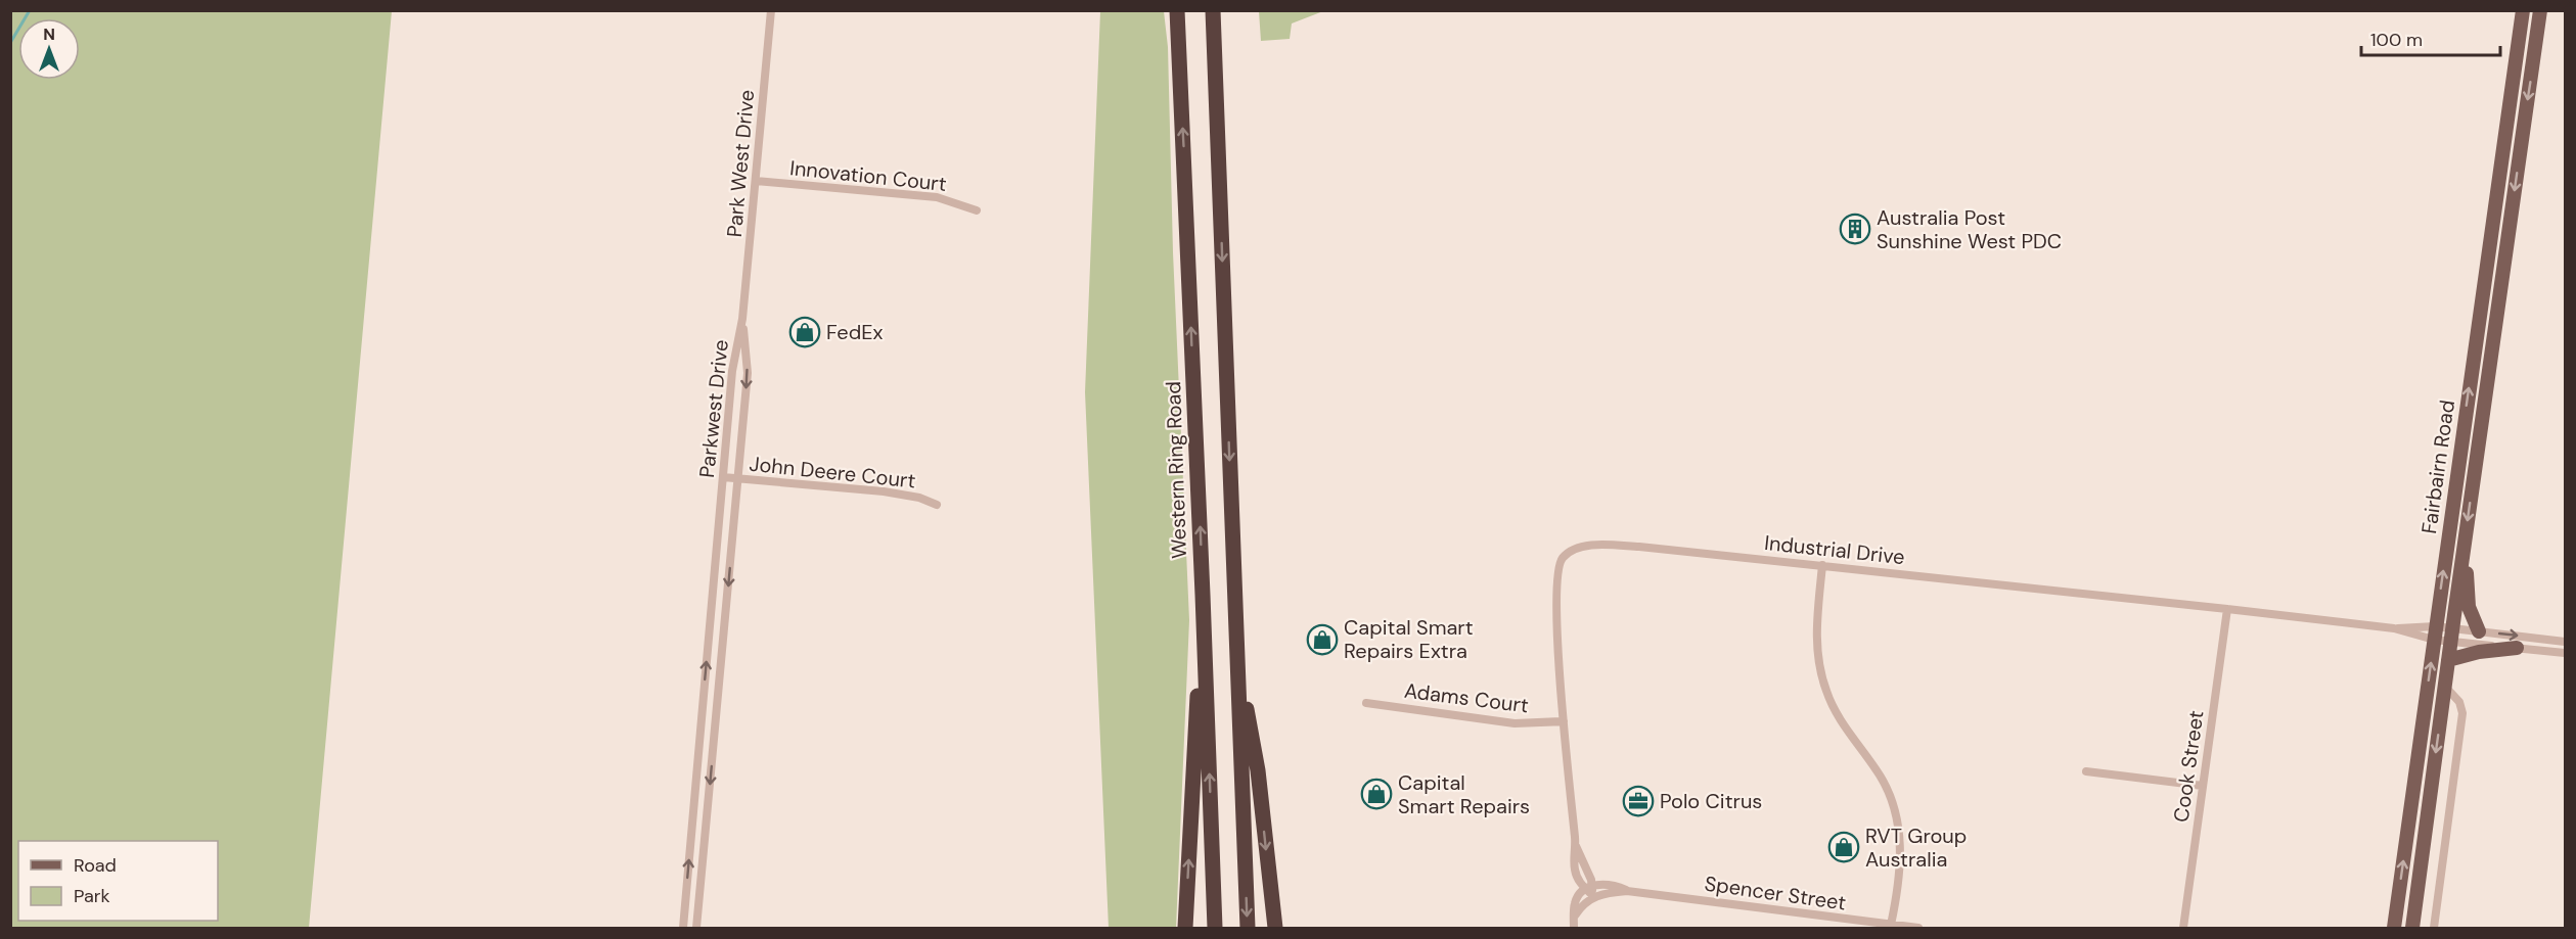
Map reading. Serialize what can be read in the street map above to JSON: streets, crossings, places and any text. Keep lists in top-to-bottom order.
{
  "streets": {
    "highway": ["Western Ring Road"],
    "main road": ["Fairbairn Road"],
    "street": [
      "Park West Drive",
      "Innovation Court",
      "Parkwest Drive",
      "John Deere Court",
      "Industrial Drive",
      "Adams Court",
      "Cook Street",
      "Spencer Street"
    ]
  },
  "crossings": [
    ["Park West Drive", "Innovation Court"],
    ["Park West Drive", "Parkwest Drive"],
    ["Parkwest Drive", "John Deere Court"],
    ["Fairbairn Road", "Industrial Drive"],
    ["Industrial Drive", "Adams Court"],
    ["Industrial Drive", "Cook Street"],
    ["Industrial Drive", "Spencer Street"]
  ],
  "places": {
    "building": ["Australia Post Sunshine West PDC"],
    "shop": [
      "FedEx",
      "Capital Smart Repairs Extra",
      "Capital Smart Repairs",
      "RVT Group Australia"
    ],
    "office": ["Polo Citrus"]
  },
  "legend": ["Road", "Park"],
  "scale_bar": "100 m",
  "north": "top"
}
